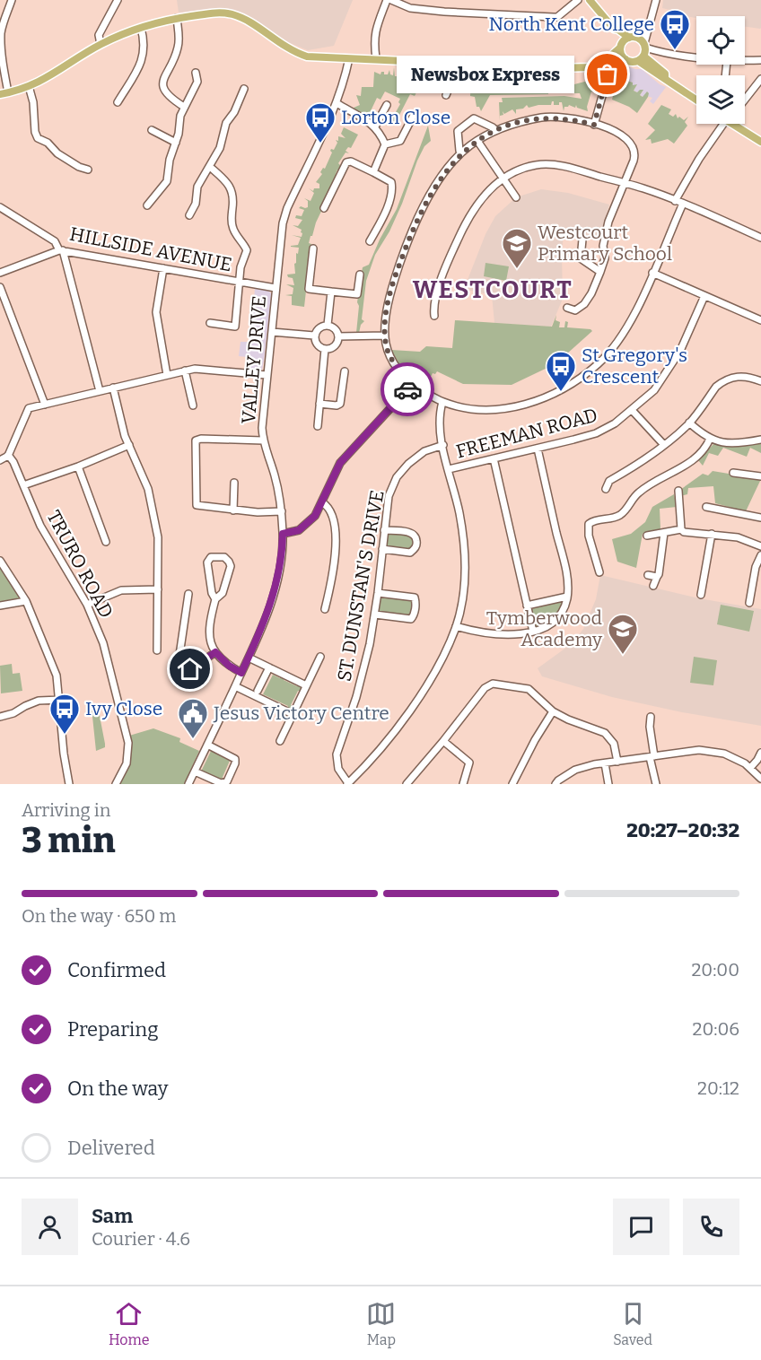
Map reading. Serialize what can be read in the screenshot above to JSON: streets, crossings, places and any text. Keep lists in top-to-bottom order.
{
  "streets": {
    "street": [
      "HILLSIDE AVENUE",
      "VALLEY DRIVE",
      "FREEMAN ROAD",
      "TRURO ROAD",
      "ST. DUNSTAN'S DRIVE"
    ]
  },
  "crossings": [
    ["HILLSIDE AVENUE", "VALLEY DRIVE"]
  ],
  "districts": ["WESTCOURT"],
  "places": {
    "bus stop": [
      "North Kent College",
      "Lorton Close",
      "St Gregory's Crescent",
      "Ivy Close"
    ],
    "other": ["Newsbox Express"],
    "school or university": ["Westcourt Primary School", "Tymberwood Academy"],
    "public building": ["Jesus Victory Centre"]
  },
  "page": {
    "bubble": "Newsbox Express",
    "heading": ["3 min", "Arriving in", "20:27–20:32"],
    "panel": ["Sam", "Courier · 4.6"],
    "bar": "On the way · 650 m",
    "list": [
      ["Confirmed", "20:00"],
      ["Preparing", "20:06"],
      ["On the way", "20:12"],
      "Delivered"
    ],
    "tabs": ["Home", "Map", "Saved"]
  }
}
